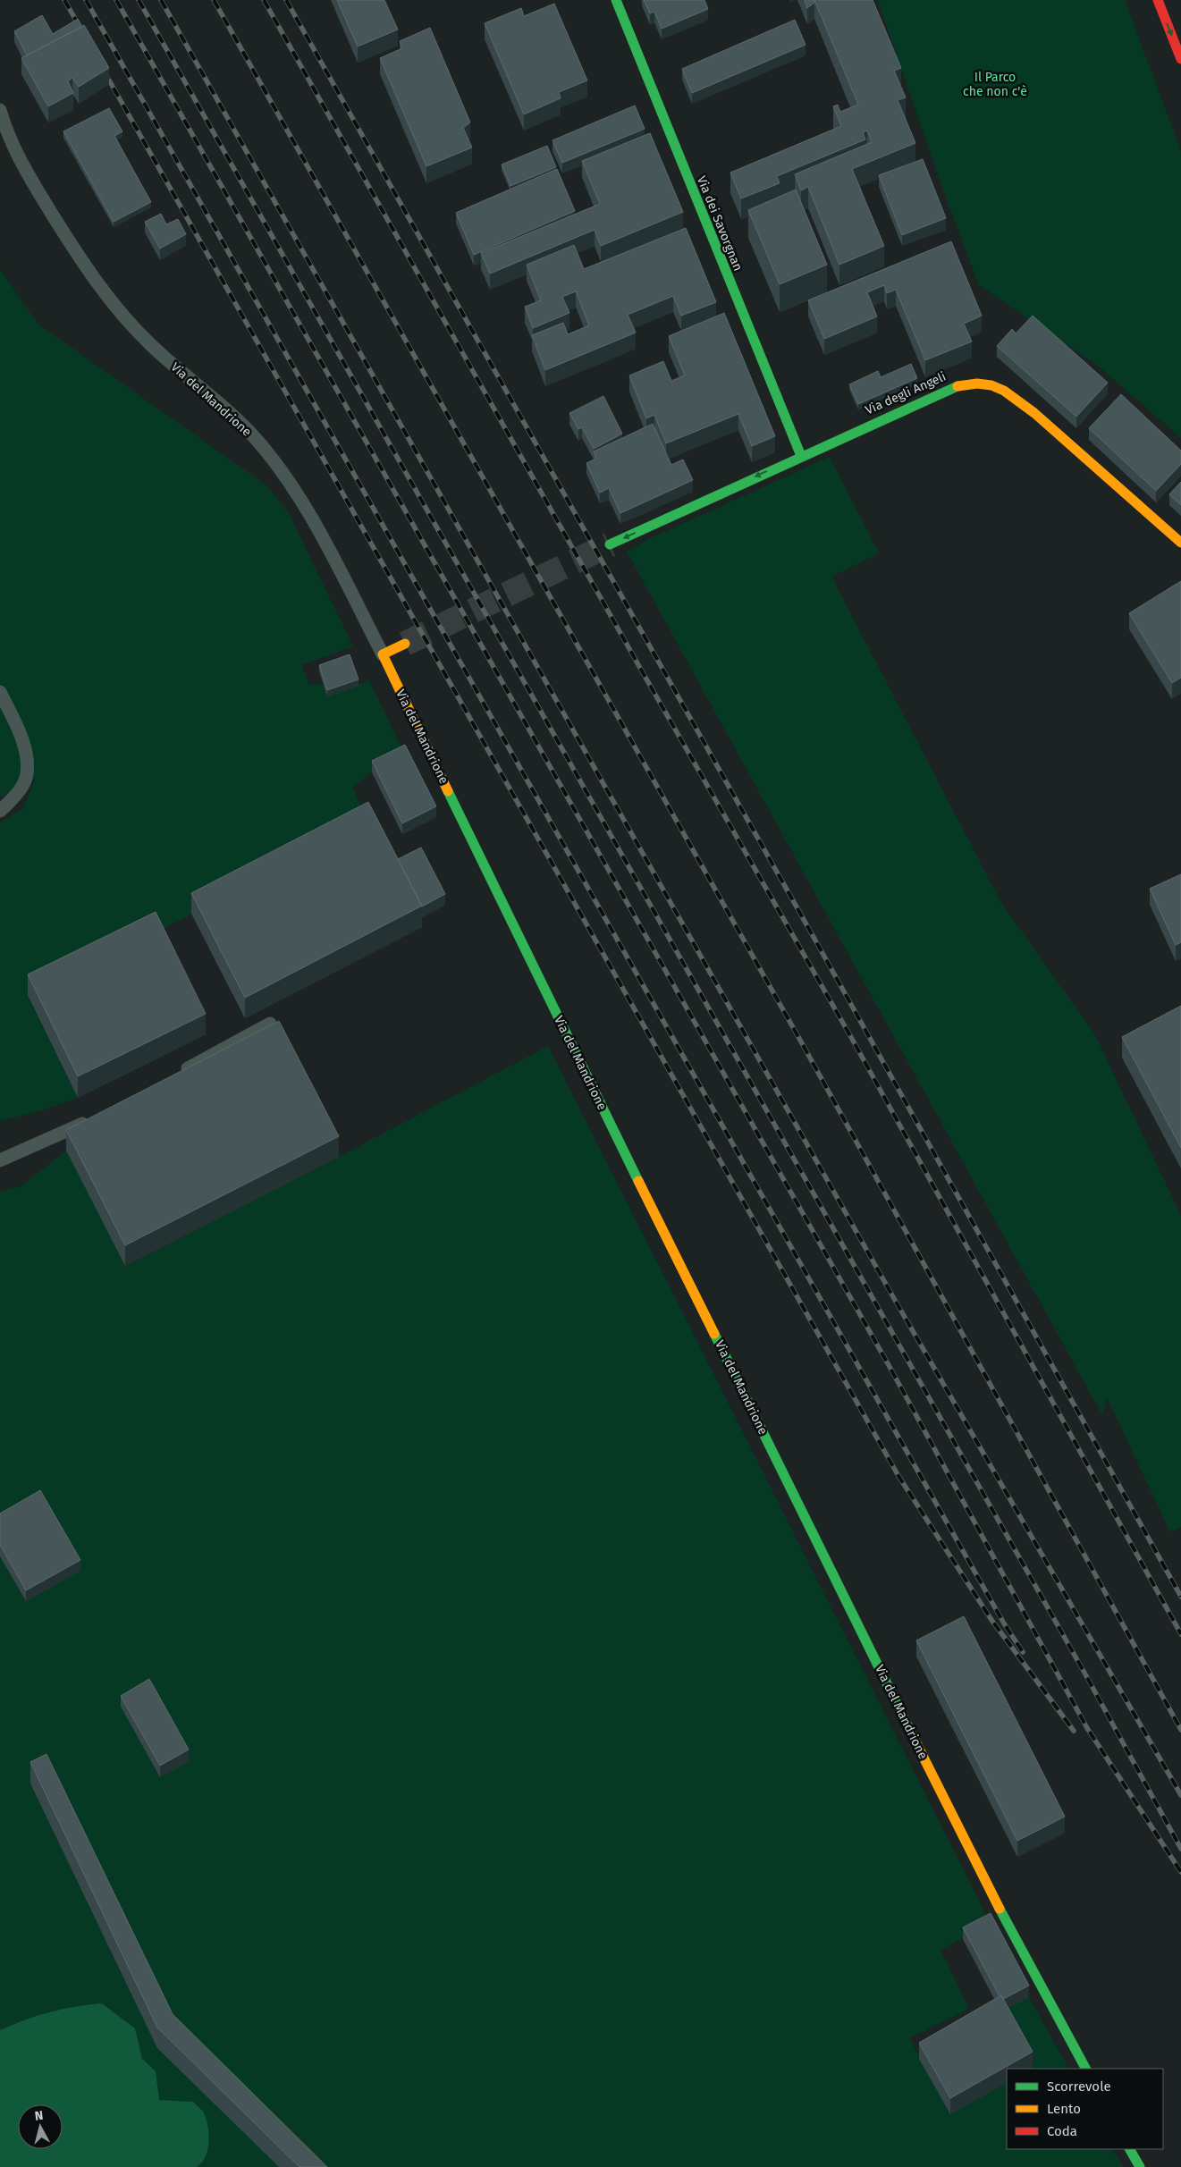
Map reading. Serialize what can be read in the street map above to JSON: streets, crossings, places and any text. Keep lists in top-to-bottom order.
{
  "streets": {
    "street": ["Via dei Savorgnan", "Via degli Angeli", "Via del Mandrione"]
  },
  "crossings": [
    ["Via dei Savorgnan", "Via degli Angeli"]
  ],
  "parks": ["Il Parco che non c'è"],
  "legend": ["Scorrevole", "Lento", "Coda"],
  "north": "top"
}
